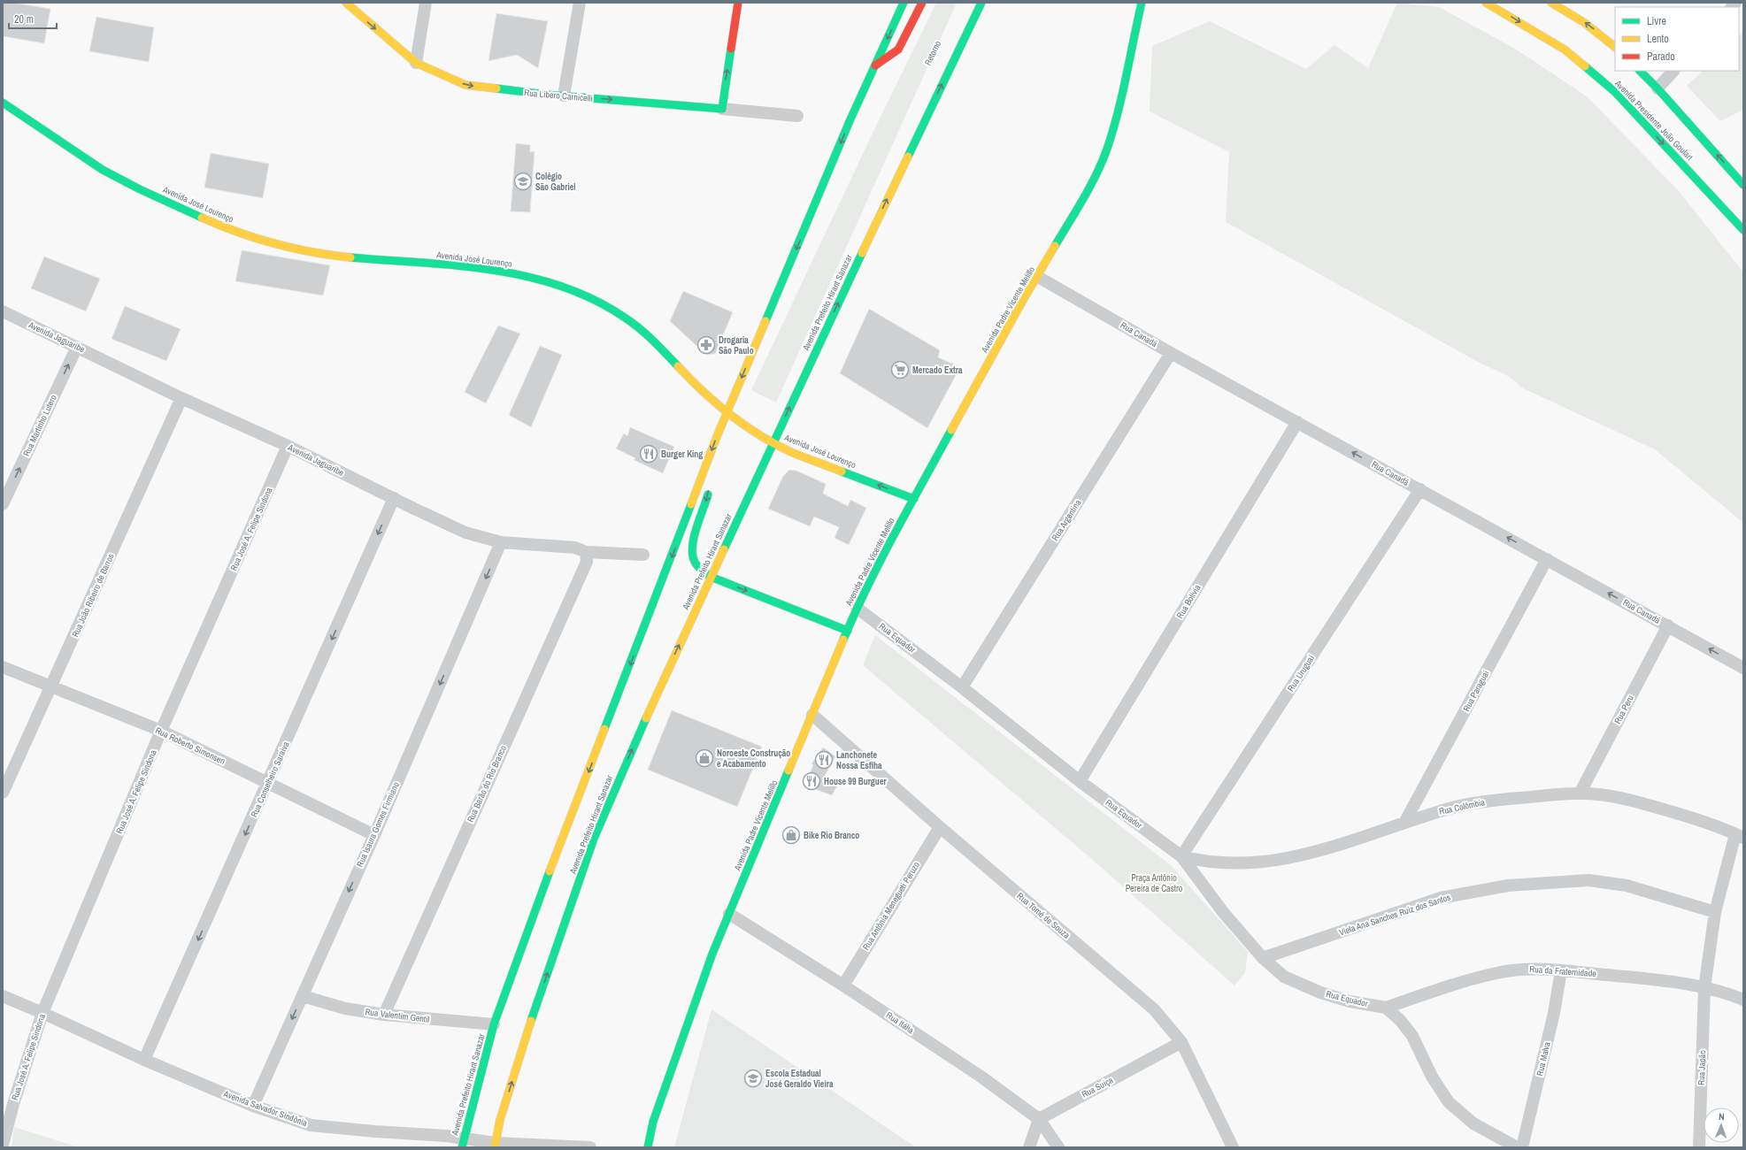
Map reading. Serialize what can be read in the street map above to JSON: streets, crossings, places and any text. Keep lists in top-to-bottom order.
{
  "streets": {
    "main road": [
      "Rua Libero Carnicelli",
      "Avenida Presidente João Goulart",
      "Avenida José Lourenço",
      "Avenida Prefeito Hirant Sanazar",
      "Avenida Padre Vicente Melillo"
    ],
    "street": [
      "Rua Canadá",
      "Avenida Jaguaribe",
      "Rua Martinho Lutero",
      "Rua Argentina",
      "Rua José A. Felipe Sindona",
      "Rua João Ribeiro de Barros",
      "Rua Bolívia",
      "Rua Equador",
      "Rua Uruguai",
      "Rua Paraguai",
      "Rua Peru",
      "Rua Roberto Simonsen",
      "Rua Conselheiro Saraiva",
      "Rua Barão do Rio Branco",
      "Rua Colômbia",
      "Rua Isaura Gomes Firmiano",
      "Rua Antônia Menegueti Peruzo",
      "Viela Ana Sanches Ruiz dos Santos",
      "Rua Tomé de Souza",
      "Rua da Fraternidade",
      "Rua Valentim Gentil",
      "Rua Itália",
      "Rua Malva",
      "Rua Japão",
      "Rua Suiça",
      "Avenida Salvador Sindônia"
    ]
  },
  "crossings": [
    ["Avenida José Lourenço", "Avenida Prefeito Hirant Sanazar"],
    ["Avenida José Lourenço", "Avenida Padre Vicente Melillo"],
    ["Avenida Prefeito Hirant Sanazar", "Rua Valentim Gentil"],
    ["Avenida Prefeito Hirant Sanazar", "Avenida Salvador Sindônia"],
    ["Avenida Padre Vicente Melillo", "Rua Canadá"],
    ["Avenida Padre Vicente Melillo", "Rua Equador"],
    ["Avenida Padre Vicente Melillo", "Rua Tomé de Souza"],
    ["Avenida Padre Vicente Melillo", "Rua Itália"],
    ["Rua Canadá", "Rua Argentina"],
    ["Rua Canadá", "Rua Bolívia"],
    ["Rua Canadá", "Rua Uruguai"],
    ["Rua Canadá", "Rua Paraguai"],
    ["Rua Canadá", "Rua Peru"],
    ["Avenida Jaguaribe", "Rua Martinho Lutero"],
    ["Avenida Jaguaribe", "Rua José A. Felipe Sindona"],
    ["Avenida Jaguaribe", "Rua João Ribeiro de Barros"],
    ["Avenida Jaguaribe", "Rua Conselheiro Saraiva"],
    ["Avenida Jaguaribe", "Rua Barão do Rio Branco"],
    ["Avenida Jaguaribe", "Rua Isaura Gomes Firmiano"],
    ["Rua Argentina", "Rua Equador"],
    ["Rua José A. Felipe Sindona", "Rua Roberto Simonsen"],
    ["Rua José A. Felipe Sindona", "Avenida Salvador Sindônia"],
    ["Rua João Ribeiro de Barros", "Rua Roberto Simonsen"],
    ["Rua Bolívia", "Rua Equador"],
    ["Rua Equador", "Rua Uruguai"],
    ["Rua Equador", "Rua Colômbia"],
    ["Rua Equador", "Viela Ana Sanches Ruiz dos Santos"],
    ["Rua Equador", "Rua da Fraternidade"],
    ["Rua Uruguai", "Rua Colômbia"],
    ["Rua Paraguai", "Rua Colômbia"],
    ["Rua Peru", "Rua Colômbia"],
    ["Rua Roberto Simonsen", "Rua Conselheiro Saraiva"],
    ["Rua Roberto Simonsen", "Rua Isaura Gomes Firmiano"],
    ["Rua Conselheiro Saraiva", "Avenida Salvador Sindônia"],
    ["Rua Barão do Rio Branco", "Rua Valentim Gentil"],
    ["Rua Colômbia", "Rua Japão"],
    ["Rua Isaura Gomes Firmiano", "Rua Valentim Gentil"],
    ["Rua Isaura Gomes Firmiano", "Avenida Salvador Sindônia"],
    ["Rua Antônia Menegueti Peruzo", "Rua Tomé de Souza"],
    ["Rua Antônia Menegueti Peruzo", "Rua Itália"],
    ["Viela Ana Sanches Ruiz dos Santos", "Rua Japão"],
    ["Rua Tomé de Souza", "Rua Suiça"],
    ["Rua da Fraternidade", "Rua Malva"],
    ["Rua da Fraternidade", "Rua Japão"],
    ["Rua Itália", "Rua Suiça"]
  ],
  "one_way": [
    "Rua Libero Carnicelli",
    "Rua Canadá",
    "Rua Martinho Lutero",
    "Rua Conselheiro Saraiva",
    "Rua Isaura Gomes Firmiano"
  ],
  "parks": ["Praça Antônio Pereira de Castro"],
  "places": {
    "school or university": ["Colégio São Gabriel", "Escola Estadual José Geraldo Vieira"],
    "pharmacy": ["Drogaria São Paulo"],
    "supermarket": ["Mercado Extra"],
    "restaurant": ["Burger King", "Lanchonete Nossa Esfiha", "House 99 Burguer"],
    "shop": ["Noroeste Construção e Acabamento", "Bike Rio Branco"]
  },
  "legend": ["Livre", "Lento", "Parado"],
  "scale_bar": "20 m",
  "north": "top"
}
